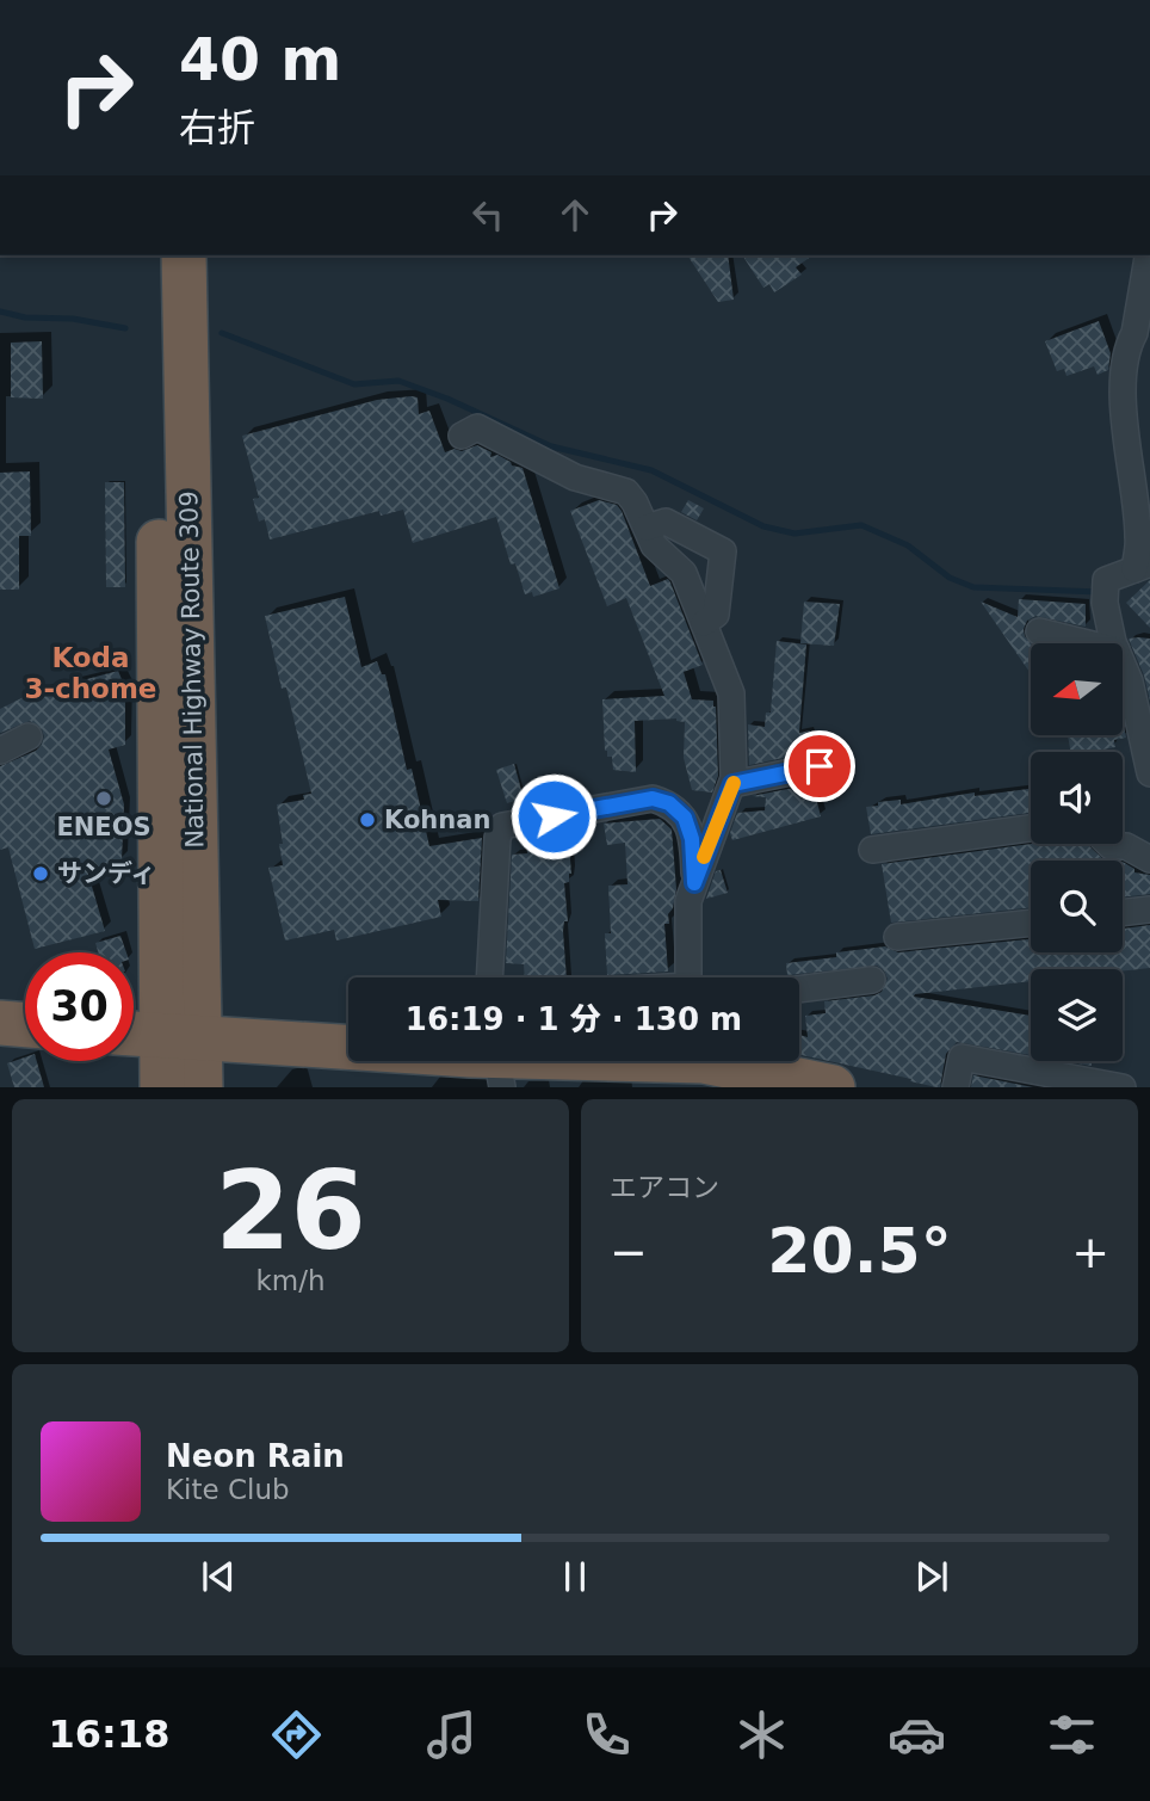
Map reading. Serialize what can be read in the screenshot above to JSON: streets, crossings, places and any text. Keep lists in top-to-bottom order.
{
  "streets": {
    "highway": ["National Highway Route 309"]
  },
  "districts": ["Koda 3-chome"],
  "places": ["ENEOS", "Kohnan", "サンディ"],
  "north": "left",
  "page": {
    "turn": ["40 m", "右折"],
    "limit": "30",
    "trip": "16:19 · 1 分 · 130 m",
    "tile": [
      ["26", "km/h"],
      "エアコン"
    ],
    "heat": ["−", "20.5°", "+"],
    "song": ["Neon Rain", "Kite Club"],
    "tabs": "16:18"
  }
}
